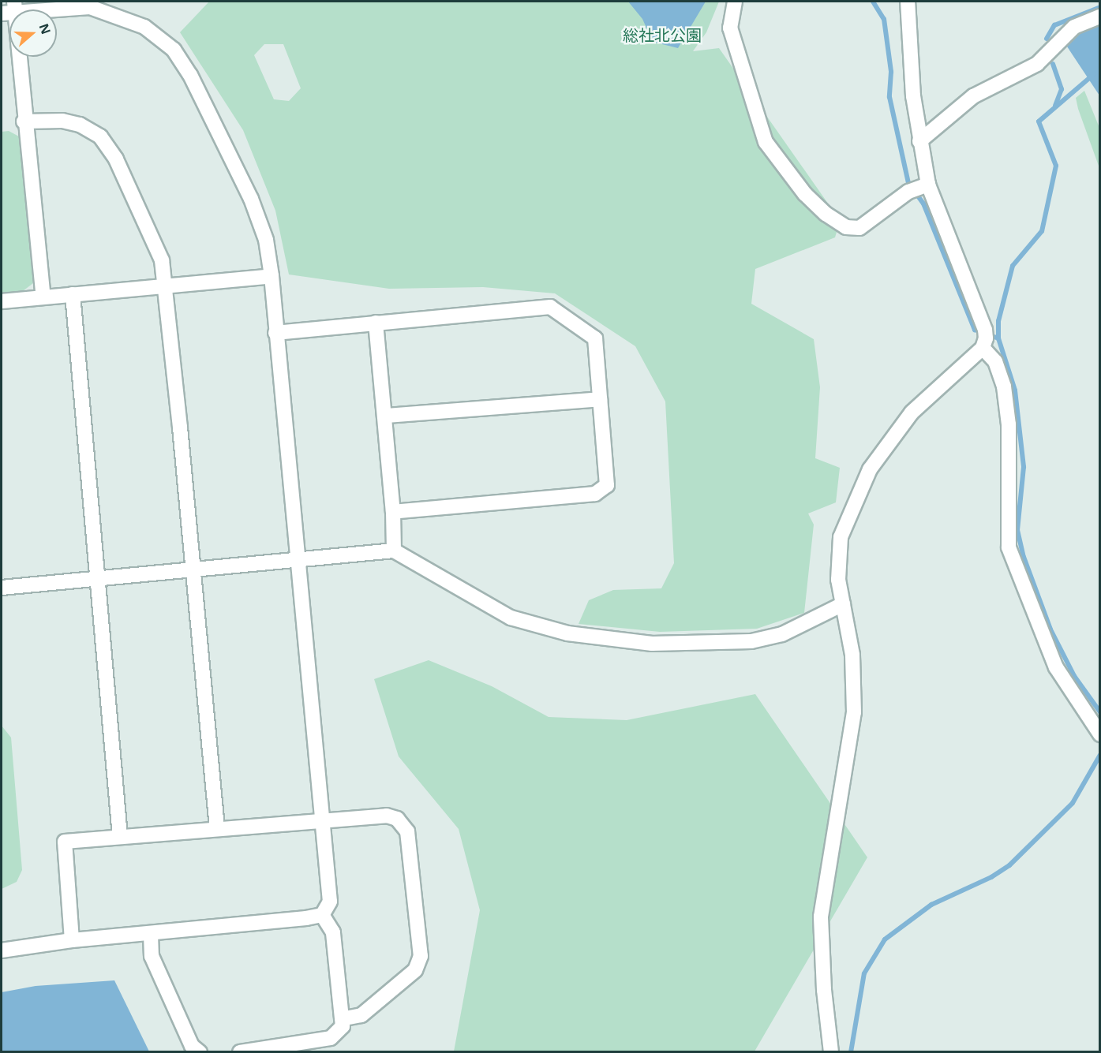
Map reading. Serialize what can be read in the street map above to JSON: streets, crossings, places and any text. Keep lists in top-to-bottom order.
{
  "parks": ["総社北公園"],
  "north": "right"
}
